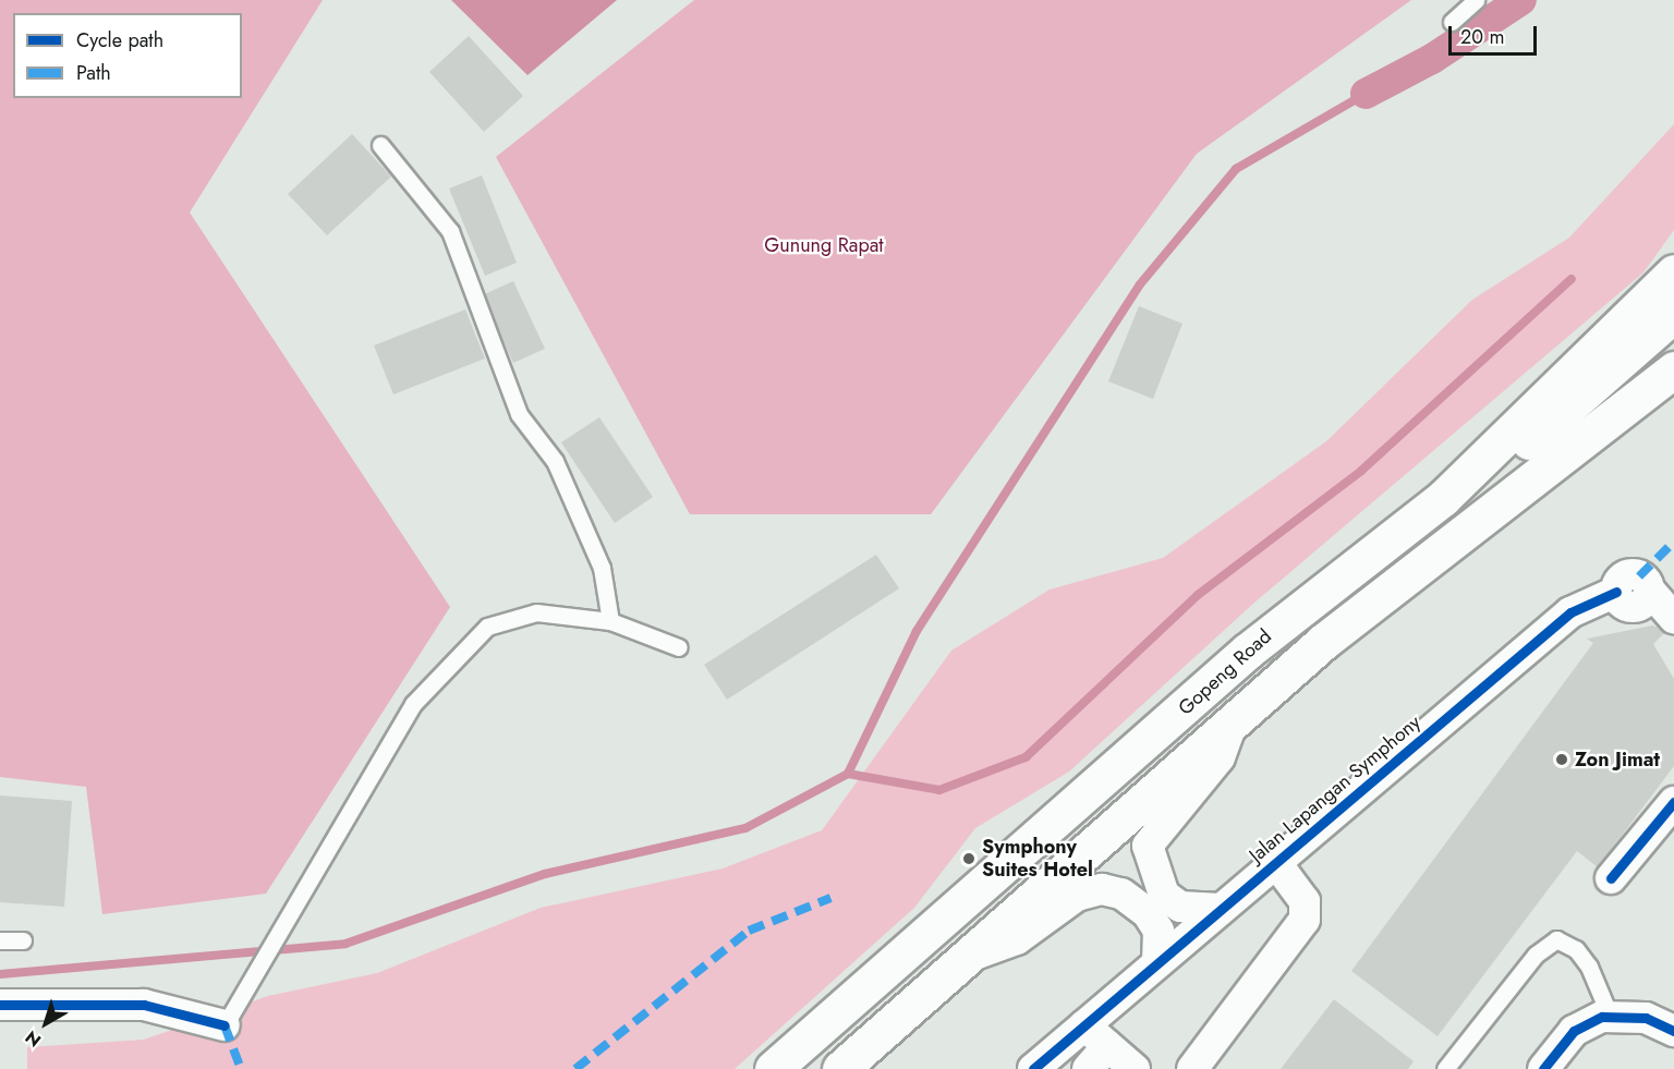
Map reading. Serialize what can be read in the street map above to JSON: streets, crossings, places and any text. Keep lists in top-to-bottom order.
{
  "streets": {
    "highway": ["Gopeng Road"],
    "street": ["Jalan Lapangan Symphony"]
  },
  "parks": ["Gunung Rapat"],
  "places": ["Zon Jimat", "Symphony Suites Hotel"],
  "legend": ["Cycle path", "Path"],
  "scale_bar": "20 m",
  "north": "bottom left"
}
